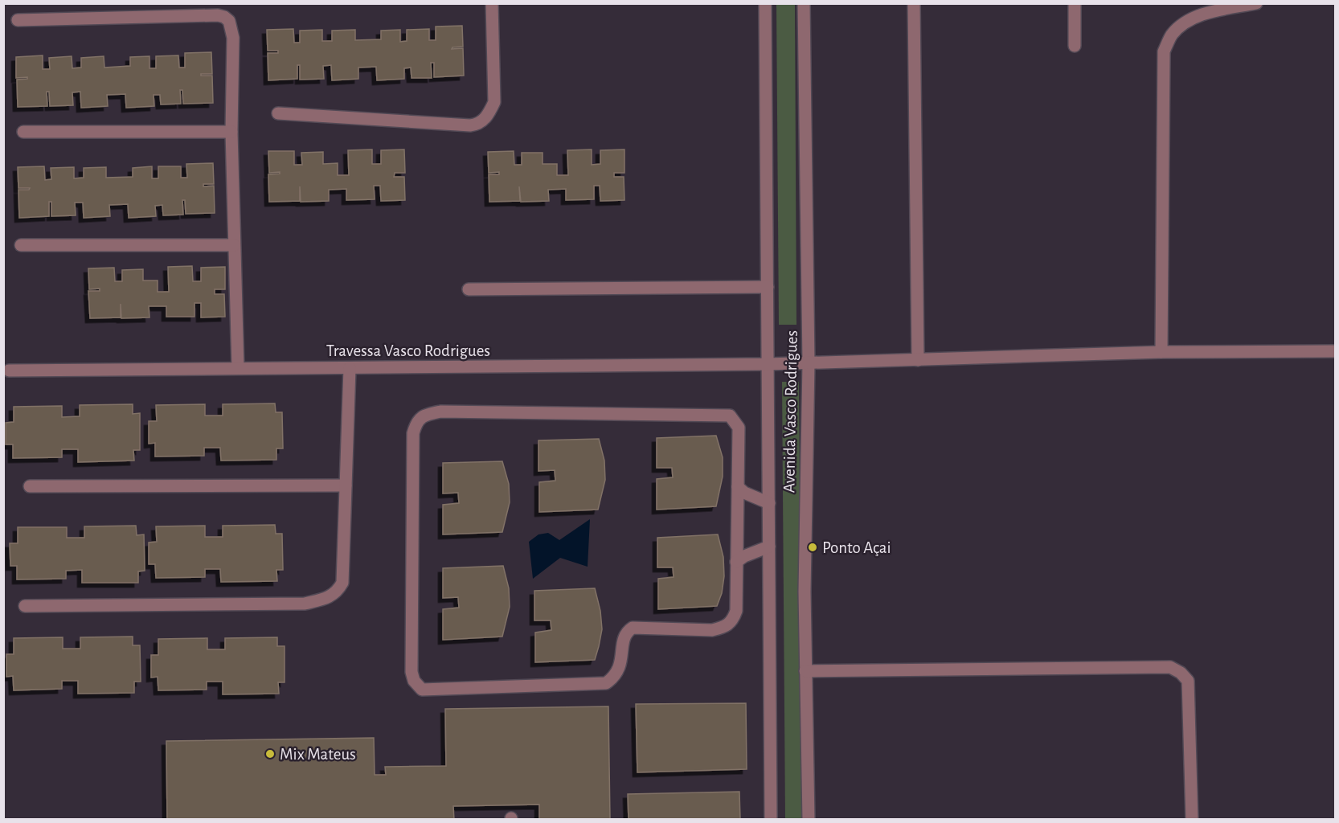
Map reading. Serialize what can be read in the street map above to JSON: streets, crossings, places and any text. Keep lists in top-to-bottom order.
{
  "streets": {
    "street": ["Travessa Vasco Rodrigues", "Avenida Vasco Rodrigues"]
  },
  "crossings": [
    ["Travessa Vasco Rodrigues", "Avenida Vasco Rodrigues"]
  ],
  "places": ["Ponto Açai", "Mix Mateus"]
}
